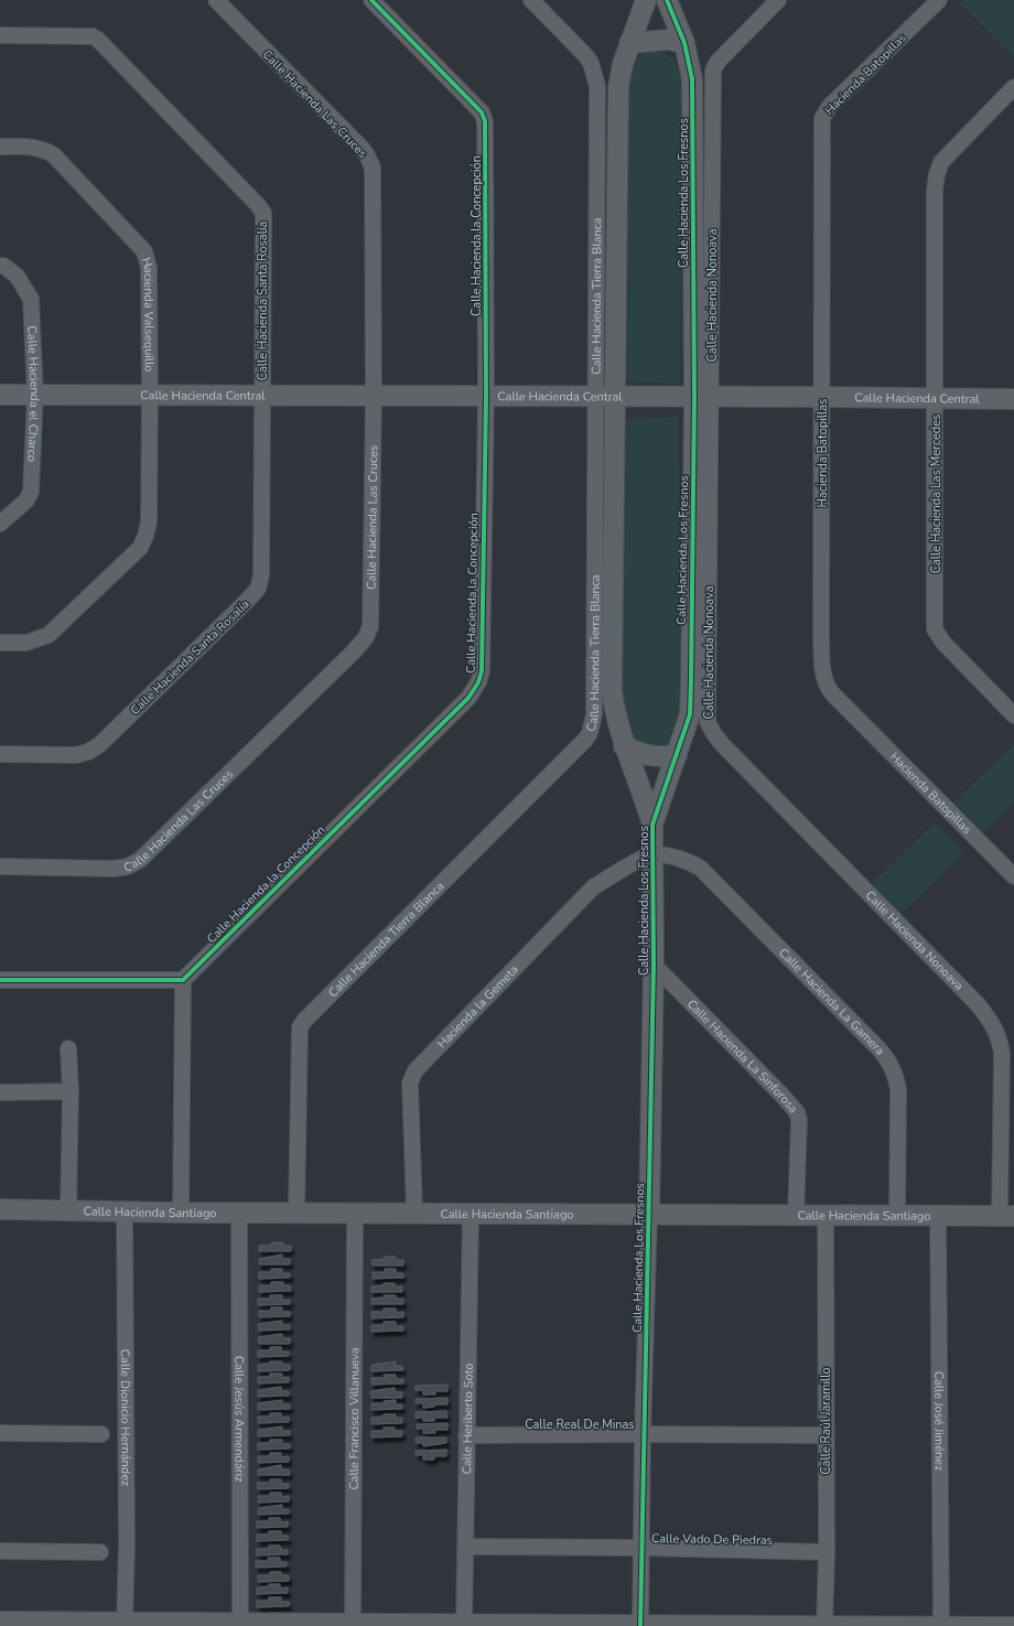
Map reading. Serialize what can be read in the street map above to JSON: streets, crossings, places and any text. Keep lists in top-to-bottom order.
{
  "streets": {
    "street": [
      "Hacienda Batopillas",
      "Calle Hacienda Las Cruces",
      "Calle Hacienda Los Fresnos",
      "Calle Hacienda la Concepción",
      "Calle Hacienda Nonoava",
      "Calle Hacienda Tierra Blanca",
      "Calle Hacienda Santa Rosalía",
      "Hacienda Valsequillo",
      "Calle Hacienda el Charco",
      "Calle Hacienda Central",
      "Calle Hacienda Las Mercedes",
      "Calle Hacienda La Gamera",
      "Hacienda la Gemeta",
      "Calle Hacienda La Sinforosa",
      "Calle Hacienda Santiago",
      "Calle Dionicio Hernández",
      "Calle Jesús Armendáriz",
      "Calle Francisco Villanueva",
      "Calle Heriberto Soto",
      "Calle Raúl Jaramillo",
      "Calle José Jiménez",
      "Calle Real De Minas",
      "Calle Vado De Piedras"
    ]
  },
  "crossings": [
    ["Hacienda Batopillas", "Calle Hacienda Central"],
    ["Calle Hacienda Las Cruces", "Calle Hacienda Central"],
    ["Calle Hacienda Los Fresnos", "Calle Hacienda Nonoava"],
    ["Calle Hacienda Los Fresnos", "Calle Hacienda Tierra Blanca"],
    ["Calle Hacienda Los Fresnos", "Calle Hacienda Central"],
    ["Calle Hacienda Los Fresnos", "Calle Hacienda La Gamera"],
    ["Calle Hacienda Los Fresnos", "Hacienda la Gemeta"],
    ["Calle Hacienda Los Fresnos", "Calle Hacienda La Sinforosa"],
    ["Calle Hacienda Los Fresnos", "Calle Hacienda Santiago"],
    ["Calle Hacienda Los Fresnos", "Calle Real De Minas"],
    ["Calle Hacienda Los Fresnos", "Calle Vado De Piedras"],
    ["Calle Hacienda la Concepción", "Calle Hacienda Central"],
    ["Calle Hacienda Nonoava", "Calle Hacienda Central"],
    ["Calle Hacienda Nonoava", "Calle Hacienda Santiago"],
    ["Calle Hacienda Tierra Blanca", "Calle Hacienda Central"],
    ["Calle Hacienda Tierra Blanca", "Calle Hacienda Santiago"],
    ["Calle Hacienda Santa Rosalía", "Calle Hacienda Central"],
    ["Hacienda Valsequillo", "Calle Hacienda Central"],
    ["Calle Hacienda el Charco", "Calle Hacienda Central"],
    ["Calle Hacienda Central", "Calle Hacienda Las Mercedes"],
    ["Calle Hacienda La Gamera", "Hacienda la Gemeta"],
    ["Calle Hacienda La Gamera", "Calle Hacienda Santiago"],
    ["Hacienda la Gemeta", "Calle Hacienda Santiago"],
    ["Calle Hacienda La Sinforosa", "Calle Hacienda Santiago"],
    ["Calle Hacienda Santiago", "Calle Dionicio Hernández"],
    ["Calle Hacienda Santiago", "Calle Jesús Armendáriz"],
    ["Calle Hacienda Santiago", "Calle Francisco Villanueva"],
    ["Calle Hacienda Santiago", "Calle Heriberto Soto"],
    ["Calle Hacienda Santiago", "Calle Raúl Jaramillo"],
    ["Calle Hacienda Santiago", "Calle José Jiménez"],
    ["Calle Heriberto Soto", "Calle Real De Minas"],
    ["Calle Heriberto Soto", "Calle Vado De Piedras"],
    ["Calle Raúl Jaramillo", "Calle Real De Minas"],
    ["Calle Raúl Jaramillo", "Calle Vado De Piedras"]
  ]
}
